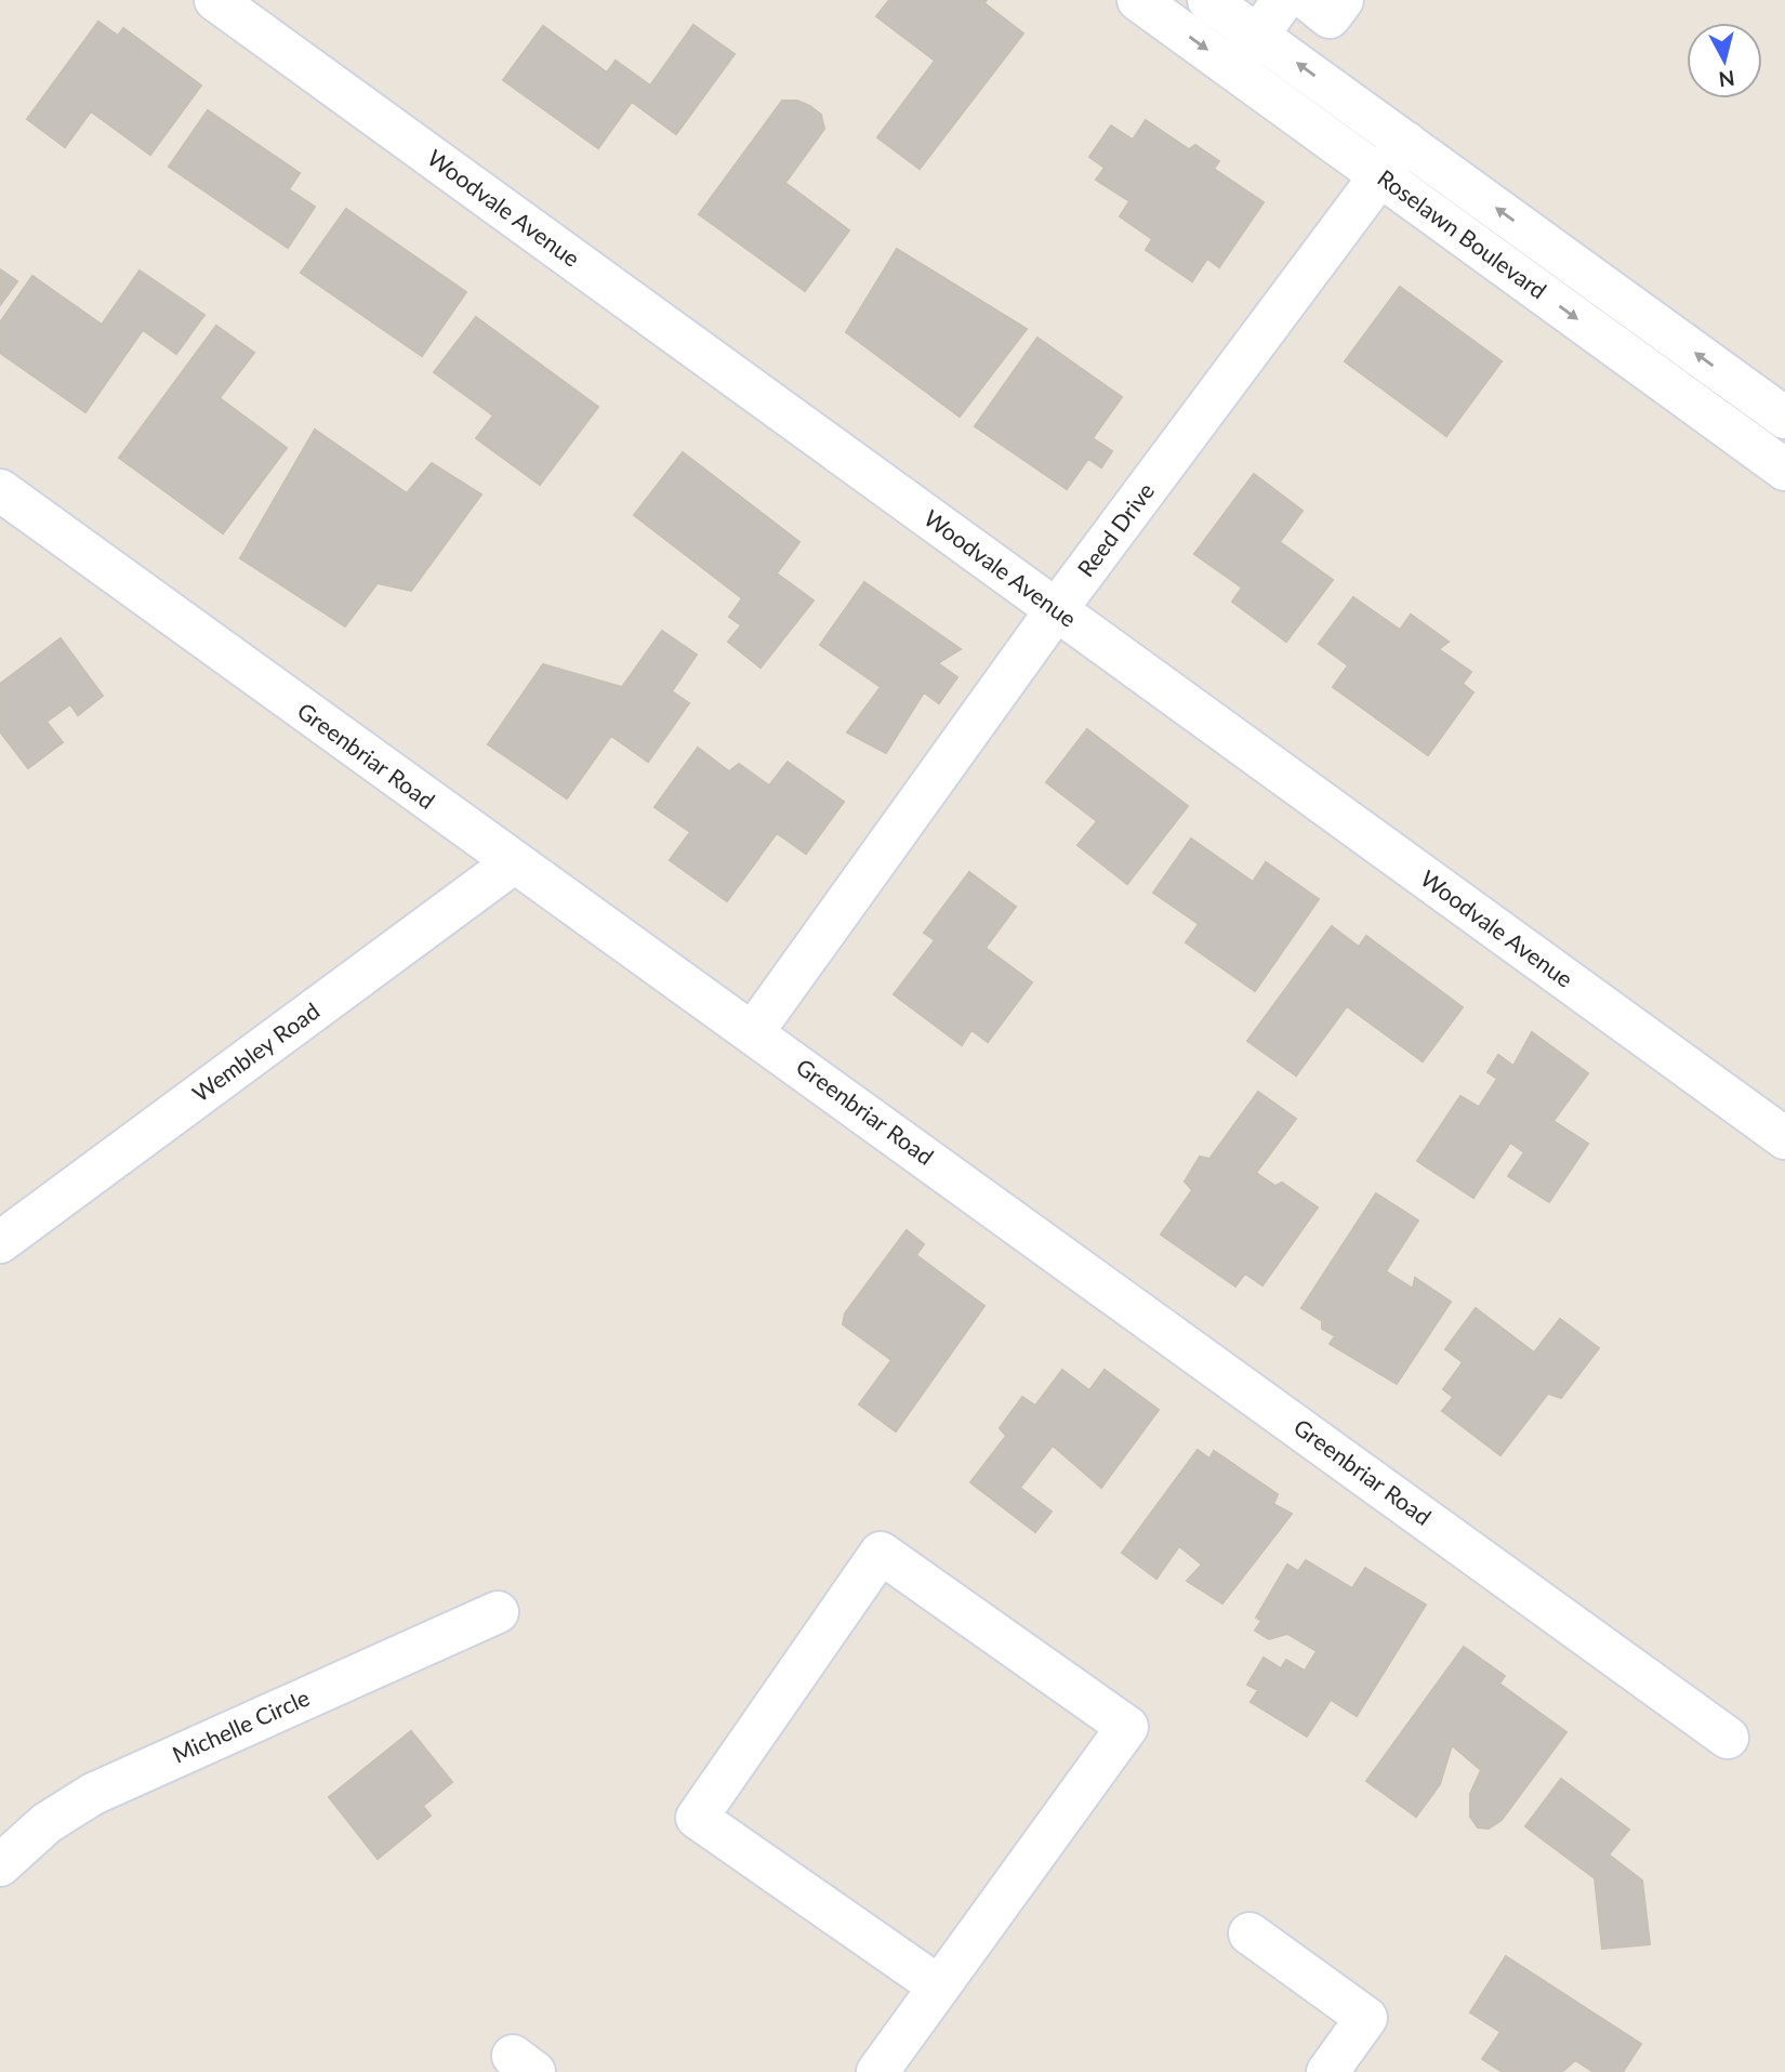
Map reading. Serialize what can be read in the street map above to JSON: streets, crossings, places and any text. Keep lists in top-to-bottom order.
{
  "streets": {
    "street": [
      "Woodvale Avenue",
      "Roselawn Boulevard",
      "Reed Drive",
      "Greenbriar Road",
      "Wembley Road",
      "Michelle Circle"
    ]
  },
  "crossings": [
    ["Woodvale Avenue", "Reed Drive"],
    ["Roselawn Boulevard", "Reed Drive"],
    ["Reed Drive", "Greenbriar Road"],
    ["Greenbriar Road", "Wembley Road"]
  ],
  "north": "bottom"
}
